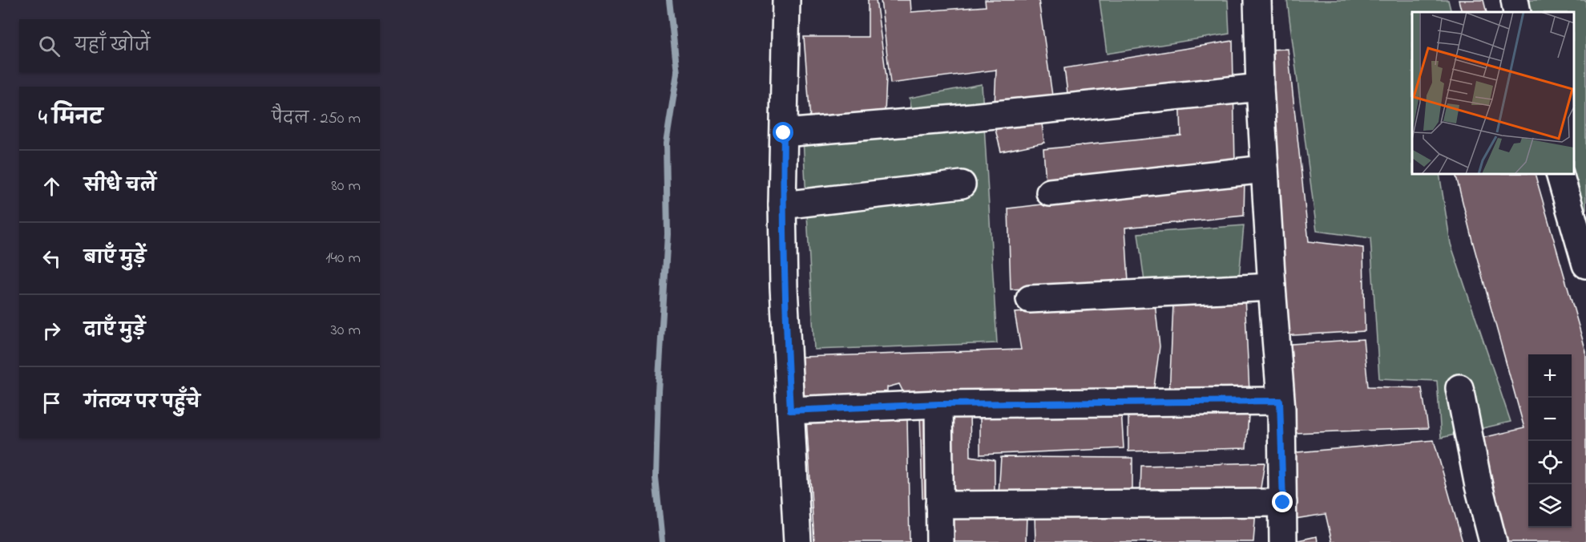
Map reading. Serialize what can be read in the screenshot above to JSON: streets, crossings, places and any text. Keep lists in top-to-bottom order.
{
  "page": {
    "search": "यहाँ खोजें",
    "heading": ["4 मिनट", "पैदल · 250 m"],
    "list": [
      ["सीधे चलें", "80 m"],
      ["बाएँ मुड़ें", "140 m"],
      ["दाएँ मुड़ें", "30 m"],
      "गंतव्य पर पहुँचे"
    ],
    "map_buttons": ["+", "−"]
  }
}
